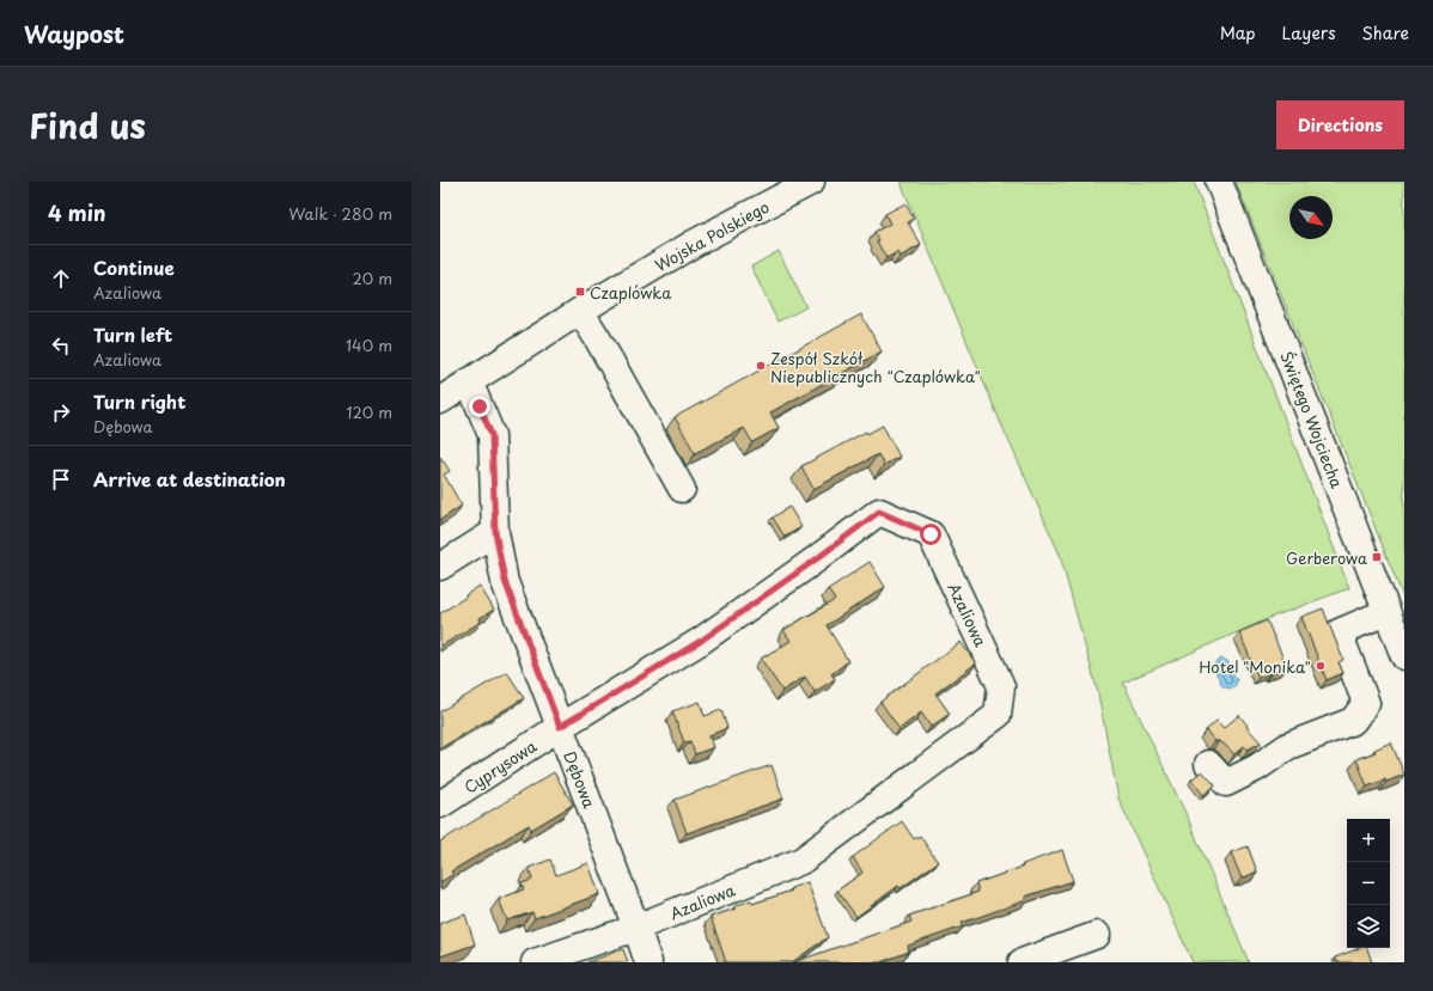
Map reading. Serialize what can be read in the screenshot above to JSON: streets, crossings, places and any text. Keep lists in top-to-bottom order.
{
  "streets": {
    "street": [
      "Wojska Polskiego",
      "Świętego Wojciecha",
      "Azaliowa",
      "Cyprysowa",
      "Dębowa"
    ]
  },
  "crossings": [
    ["Wojska Polskiego", "Dębowa"],
    ["Azaliowa", "Cyprysowa"],
    ["Azaliowa", "Dębowa"],
    ["Cyprysowa", "Dębowa"]
  ],
  "places": {
    "transit": ["Czaplówka", "Gerberowa"],
    "other": ["Zespół Szkół Niepublicznych \"Czaplówka\"", "Hotel \"Monika\""]
  },
  "north": "bottom right",
  "page": {
    "header": "Waypost",
    "nav": ["Map", "Layers", "Share"],
    "title": "Find us",
    "buttons": "Directions",
    "heading": ["4 min", "Walk · 280 m"],
    "list": [
      ["Continue", "Azaliowa", "20 m"],
      ["Turn left", "Azaliowa", "140 m"],
      ["Turn right", "Dębowa", "120 m"],
      "Arrive at destination"
    ],
    "map_buttons": ["+", "−"]
  }
}
